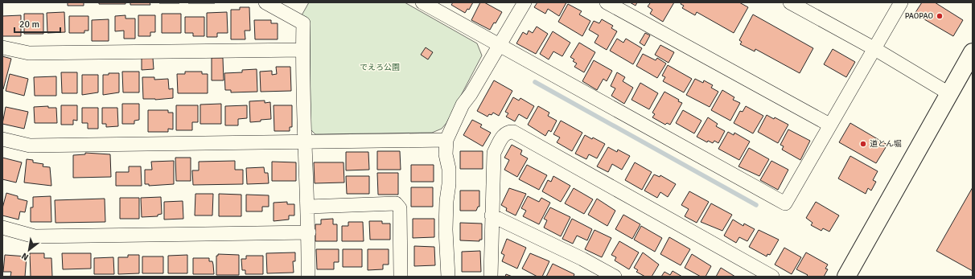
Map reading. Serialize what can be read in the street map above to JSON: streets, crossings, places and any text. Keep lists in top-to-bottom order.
{
  "parks": ["でえろ公園"],
  "places": ["PAOPAO", "道とん堀"],
  "scale_bar": "20 m",
  "north": "bottom left"
}
